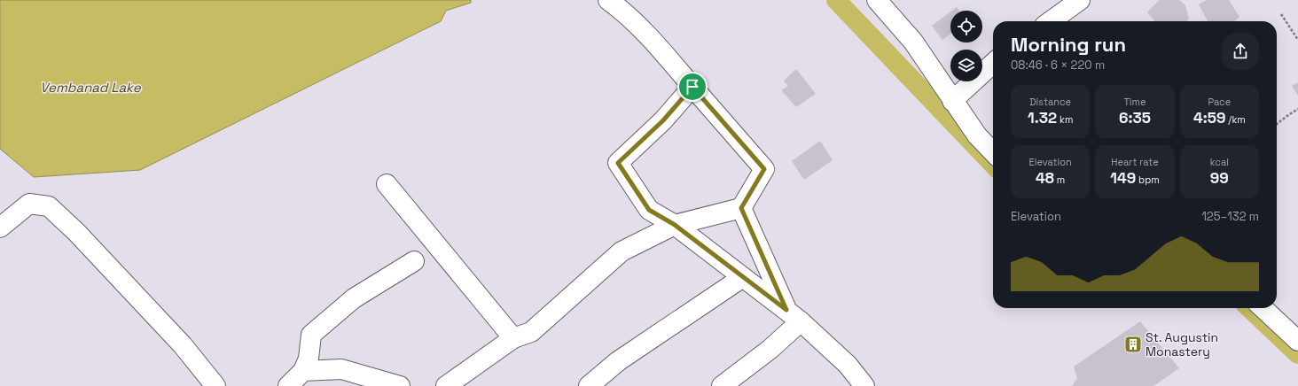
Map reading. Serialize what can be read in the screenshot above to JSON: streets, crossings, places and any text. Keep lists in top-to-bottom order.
{
  "water": ["Vembanad Lake"],
  "places": {
    "building": ["St. Augustin Monastery"]
  },
  "page": {
    "heading": ["Morning run", "08:46 · 6 × 220 m"],
    "stats": [
      ["Distance", "1.32 km"],
      ["Time", "6:35"],
      ["Pace", "4:59 /km"],
      ["Elevation", "48 m"],
      ["Heart rate", "149 bpm"],
      ["kcal", "99"]
    ],
    "chart": ["Elevation", "125–132 m"]
  }
}
